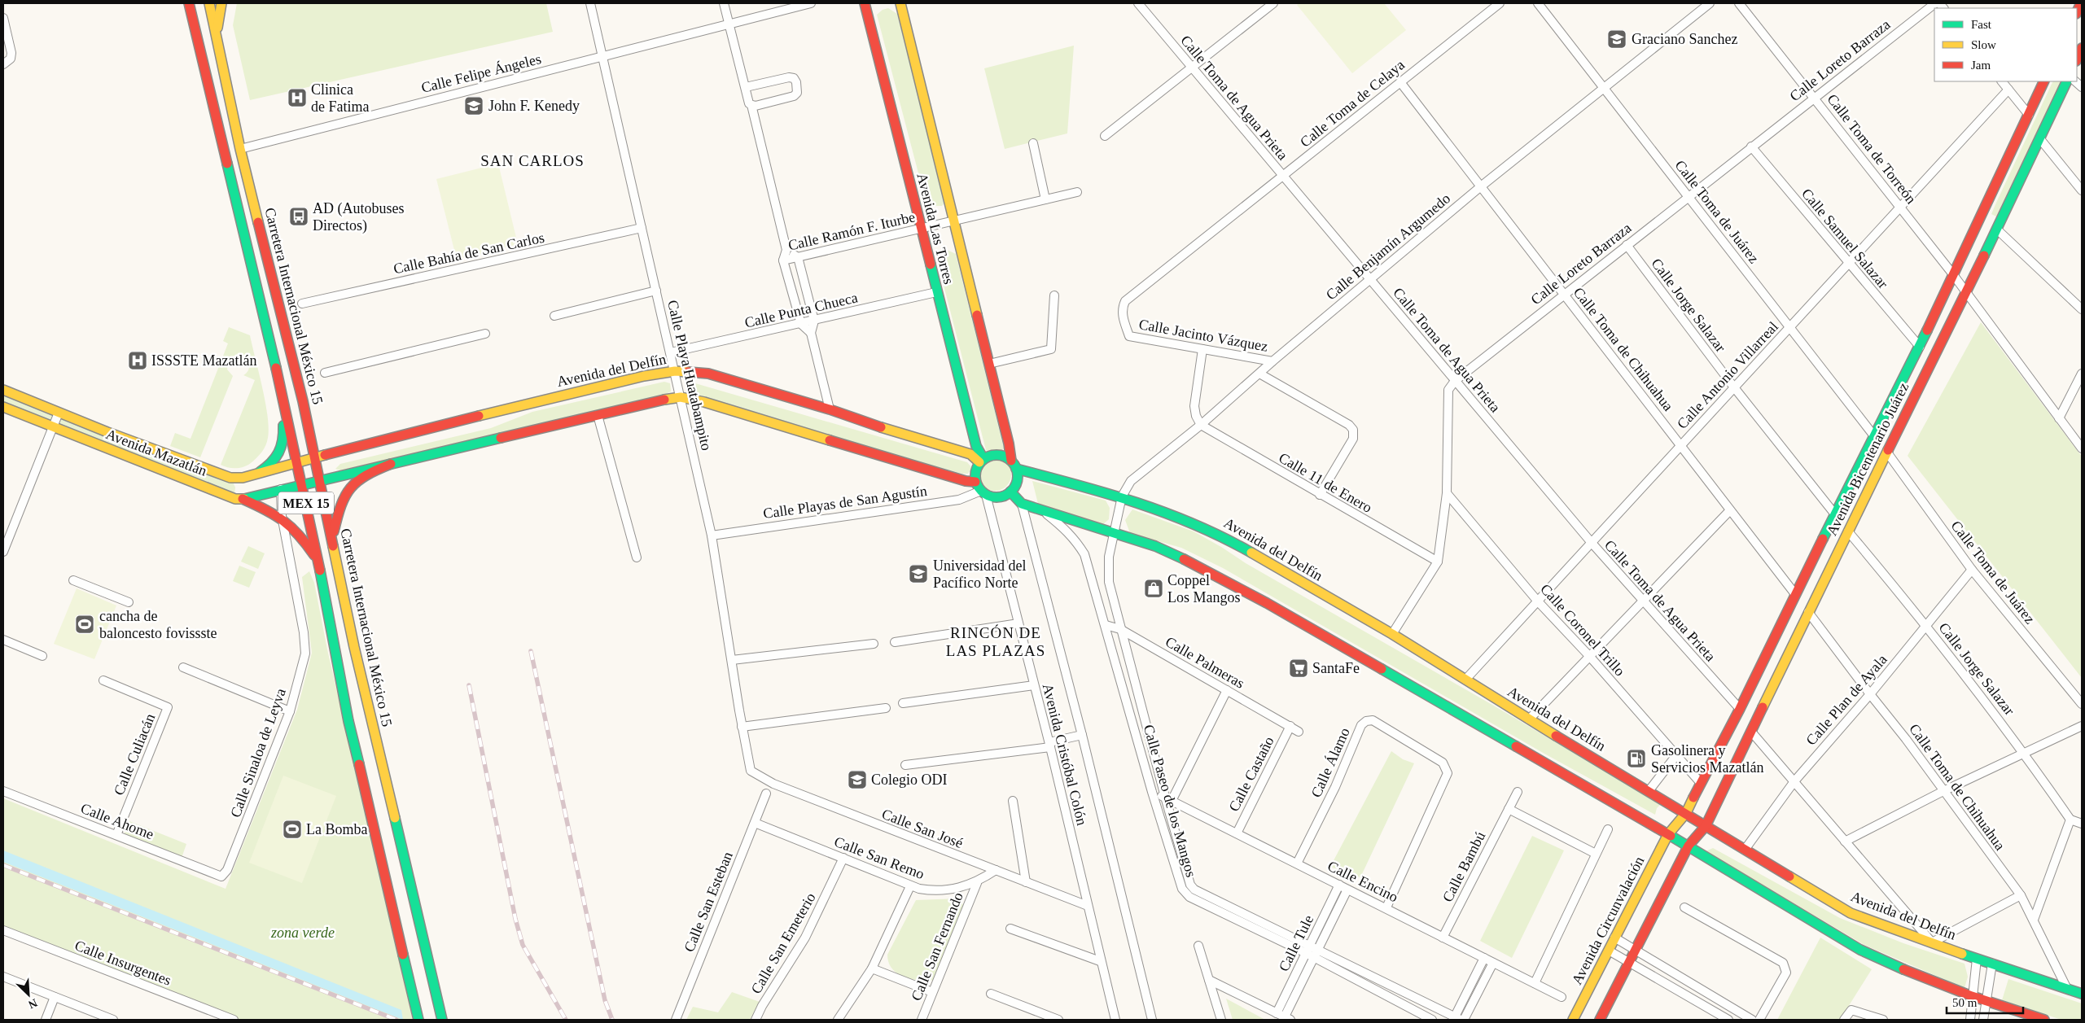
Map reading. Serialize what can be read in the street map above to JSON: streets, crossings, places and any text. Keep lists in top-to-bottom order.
{
  "streets": {
    "street": [
      "Calle Loreto Barraza",
      "Calle Felipe Ángeles",
      "Calle Toma de Agua Prieta",
      "Calle Toma de Celaya",
      "Calle Toma de Torreón",
      "Calle Toma de Juárez",
      "Avenida Las Torres",
      "Calle Ramón F. Iturbe",
      "Calle Samuel Salazar",
      "Calle Benjamín Argumedo",
      "Calle Bahía de San Carlos",
      "Calle Jorge Salazar",
      "Carretera Internacional México 15",
      "Calle Punta Chueca",
      "Calle Jacinto Vázquez",
      "Calle Toma de Chihuahua",
      "Avenida del Delfín",
      "Calle Playa Huatabampito",
      "Calle Antonio Villarreal",
      "Avenida Mazatlán",
      "Avenida Bicentenario Juárez",
      "Calle 11 de Enero",
      "Calle Playas de San Agustín",
      "MEX 15",
      "Calle Coronel Trillo",
      "Calle Palmeras",
      "Calle Plan de Ayala",
      "Calle Sinaloa de Leyva",
      "Calle Culiacán",
      "Avenida Cristóbal Colón",
      "Calle Álamo",
      "Calle Castaño",
      "Calle Paseo de los Mangos",
      "Calle Ahome",
      "Calle San José",
      "Calle San Remo",
      "Calle Bambú",
      "Calle Encino",
      "Calle San Esteban",
      "Avenida Circunvalación",
      "Calle San Emeterio",
      "Calle Tule",
      "Calle San Fernando",
      "Calle Insurgentes"
    ]
  },
  "crossings": [
    ["Calle Loreto Barraza", "Calle Toma de Agua Prieta"],
    ["Calle Loreto Barraza", "Calle Toma de Torreón"],
    ["Calle Loreto Barraza", "Calle Toma de Juárez"],
    ["Calle Loreto Barraza", "Calle Samuel Salazar"],
    ["Calle Loreto Barraza", "Calle Jorge Salazar"],
    ["Calle Loreto Barraza", "Calle Toma de Chihuahua"],
    ["Calle Felipe Ángeles", "Carretera Internacional México 15"],
    ["Calle Felipe Ángeles", "Calle Playa Huatabampito"],
    ["Calle Toma de Agua Prieta", "Calle Toma de Celaya"],
    ["Calle Toma de Agua Prieta", "Calle Benjamín Argumedo"],
    ["Calle Toma de Agua Prieta", "Calle Antonio Villarreal"],
    ["Calle Toma de Agua Prieta", "Avenida Bicentenario Juárez"],
    ["Calle Toma de Celaya", "Calle Jacinto Vázquez"],
    ["Calle Toma de Celaya", "Calle Toma de Chihuahua"],
    ["Calle Toma de Torreón", "Calle Antonio Villarreal"],
    ["Calle Toma de Torreón", "Avenida Bicentenario Juárez"],
    ["Calle Toma de Juárez", "Calle Benjamín Argumedo"],
    ["Calle Toma de Juárez", "Calle Antonio Villarreal"],
    ["Calle Toma de Juárez", "Avenida Bicentenario Juárez"],
    ["Calle Toma de Juárez", "Calle Plan de Ayala"],
    ["Avenida Las Torres", "Calle Ramón F. Iturbe"],
    ["Avenida Las Torres", "Calle Punta Chueca"],
    ["Avenida Las Torres", "Avenida del Delfín"],
    ["Avenida Las Torres", "Calle Playas de San Agustín"],
    ["Avenida Las Torres", "Avenida Cristóbal Colón"],
    ["Calle Samuel Salazar", "Calle Antonio Villarreal"],
    ["Calle Samuel Salazar", "Avenida Bicentenario Juárez"],
    ["Calle Benjamín Argumedo", "Calle Jacinto Vázquez"],
    ["Calle Benjamín Argumedo", "Calle Toma de Chihuahua"],
    ["Calle Benjamín Argumedo", "Avenida del Delfín"],
    ["Calle Benjamín Argumedo", "Calle 11 de Enero"],
    ["Calle Benjamín Argumedo", "Calle Paseo de los Mangos"],
    ["Calle Bahía de San Carlos", "Calle Playa Huatabampito"],
    ["Calle Jorge Salazar", "Calle Antonio Villarreal"],
    ["Calle Jorge Salazar", "Avenida Bicentenario Juárez"],
    ["Calle Jorge Salazar", "Calle Plan de Ayala"],
    ["Carretera Internacional México 15", "Avenida del Delfín"],
    ["Calle Punta Chueca", "Calle Playa Huatabampito"],
    ["Calle Jacinto Vázquez", "Calle 11 de Enero"],
    ["Calle Toma de Chihuahua", "Avenida del Delfín"],
    ["Calle Toma de Chihuahua", "Calle Antonio Villarreal"],
    ["Calle Toma de Chihuahua", "Avenida Bicentenario Juárez"],
    ["Calle Toma de Chihuahua", "Calle Plan de Ayala"],
    ["Avenida del Delfín", "Calle Playa Huatabampito"],
    ["Avenida del Delfín", "Calle Antonio Villarreal"],
    ["Avenida del Delfín", "Avenida Bicentenario Juárez"],
    ["Avenida del Delfín", "Calle Playas de San Agustín"],
    ["Avenida del Delfín", "Calle Plan de Ayala"],
    ["Avenida del Delfín", "Avenida Cristóbal Colón"],
    ["Calle Playa Huatabampito", "Calle Playas de San Agustín"],
    ["Calle Playa Huatabampito", "Calle San José"],
    ["Calle Antonio Villarreal", "Calle Coronel Trillo"],
    ["Avenida Mazatlán", "MEX 15"],
    ["Avenida Mazatlán", "Calle Sinaloa de Leyva"],
    ["Avenida Bicentenario Juárez", "Calle Coronel Trillo"],
    ["Avenida Bicentenario Juárez", "Avenida Circunvalación"],
    ["Calle Playas de San Agustín", "Avenida Cristóbal Colón"],
    ["Calle Palmeras", "Calle Castaño"],
    ["Calle Palmeras", "Calle Paseo de los Mangos"],
    ["Calle Sinaloa de Leyva", "Calle Ahome"],
    ["Calle Culiacán", "Calle Ahome"],
    ["Avenida Cristóbal Colón", "Calle San José"],
    ["Calle Álamo", "Calle Encino"],
    ["Calle Castaño", "Calle Encino"],
    ["Calle Paseo de los Mangos", "Calle Encino"],
    ["Calle Paseo de los Mangos", "Calle Tule"],
    ["Calle San José", "Calle San Remo"],
    ["Calle San Remo", "Calle San Esteban"],
    ["Calle San Remo", "Calle San Emeterio"],
    ["Calle San Remo", "Calle San Fernando"],
    ["Calle Bambú", "Calle Encino"],
    ["Calle Encino", "Calle Tule"]
  ],
  "districts": ["SAN CARLOS", "RINCÓN DE LAS PLAZAS"],
  "parks": ["zona verde"],
  "places": {
    "school or university": [
      "Graciano Sanchez",
      "John F. Kenedy",
      "Universidad del Pacífico Norte",
      "Colegio ODI"
    ],
    "hospital": ["Clinica de Fatima", "ISSSTE Mazatlán"],
    "bus stop": ["AD (Autobuses Directos)"],
    "shop": ["Coppel Los Mangos"],
    "sports": ["cancha de baloncesto fovissste", "La Bomba"],
    "supermarket": ["SantaFe"],
    "fuel station": ["Gasolinera y Servicios Mazatlán"]
  },
  "legend": ["Fast", "Slow", "Jam"],
  "scale_bar": "50 m",
  "north": "bottom right"
}
